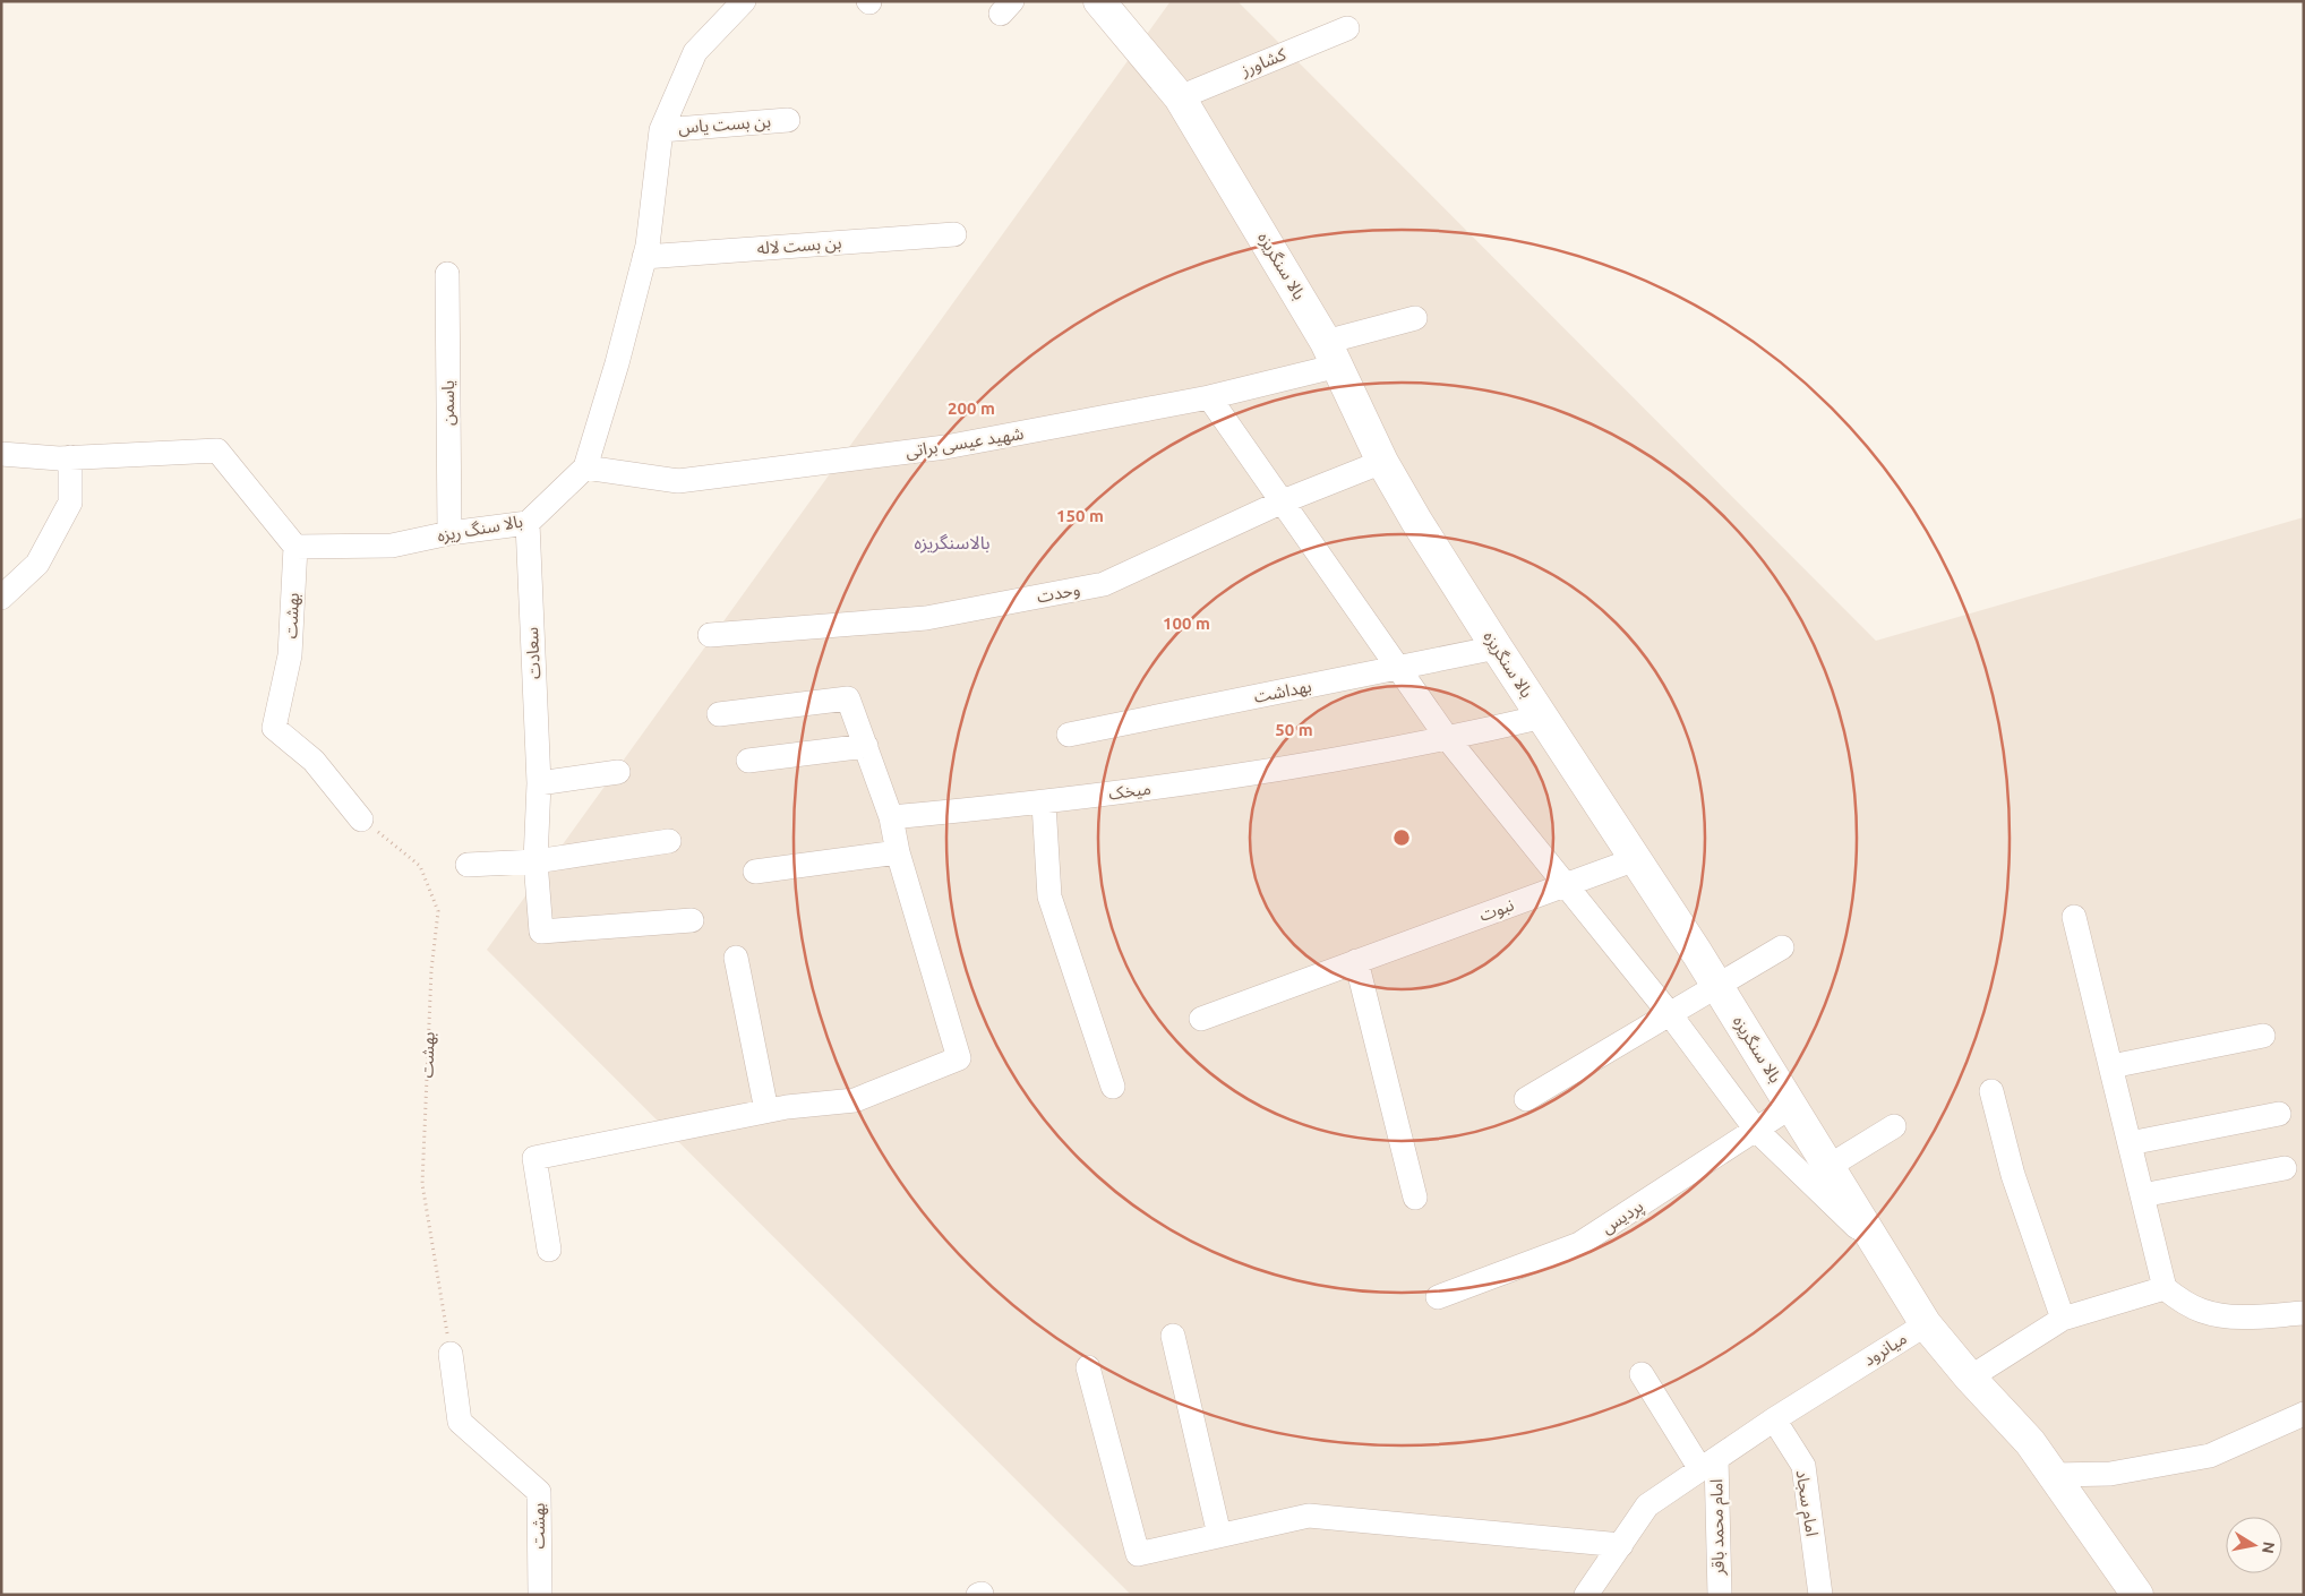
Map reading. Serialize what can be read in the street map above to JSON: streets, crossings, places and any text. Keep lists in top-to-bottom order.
{
  "streets": {
    "street": [
      "کشاورز",
      "بن بست یاس",
      "بن بست لاله",
      "بالا سنگریزه",
      "یاسمن",
      "شهید عیسی براتی",
      "بالا سنگ ریزه",
      "وحدت",
      "بهشت",
      "سعادت",
      "بهداشت",
      "میخک",
      "نبوت",
      "پردیس",
      "میانرود",
      "امام سجاد",
      "امام محمد باقر"
    ]
  },
  "crossings": [
    ["کشاورز", "بالا سنگریزه"],
    ["بن بست یاس", "بالا سنگ ریزه"],
    ["بن بست لاله", "بالا سنگ ریزه"],
    ["بالا سنگریزه", "شهید عیسی براتی"],
    ["بالا سنگریزه", "وحدت"],
    ["بالا سنگریزه", "بهداشت"],
    ["بالا سنگریزه", "میخک"],
    ["بالا سنگریزه", "نبوت"],
    ["بالا سنگریزه", "پردیس"],
    ["بالا سنگریزه", "میانرود"],
    ["یاسمن", "بالا سنگ ریزه"],
    ["شهید عیسی براتی", "بالا سنگ ریزه"],
    ["بالا سنگ ریزه", "بهشت"],
    ["بالا سنگ ریزه", "سعادت"],
    ["میانرود", "امام سجاد"],
    ["میانرود", "امام محمد باقر"]
  ],
  "districts": ["بالاسنگریزه"],
  "north": "right",
  "rings": [
    "200 m",
    "150 m",
    "100 m",
    "50 m"
  ]
}
